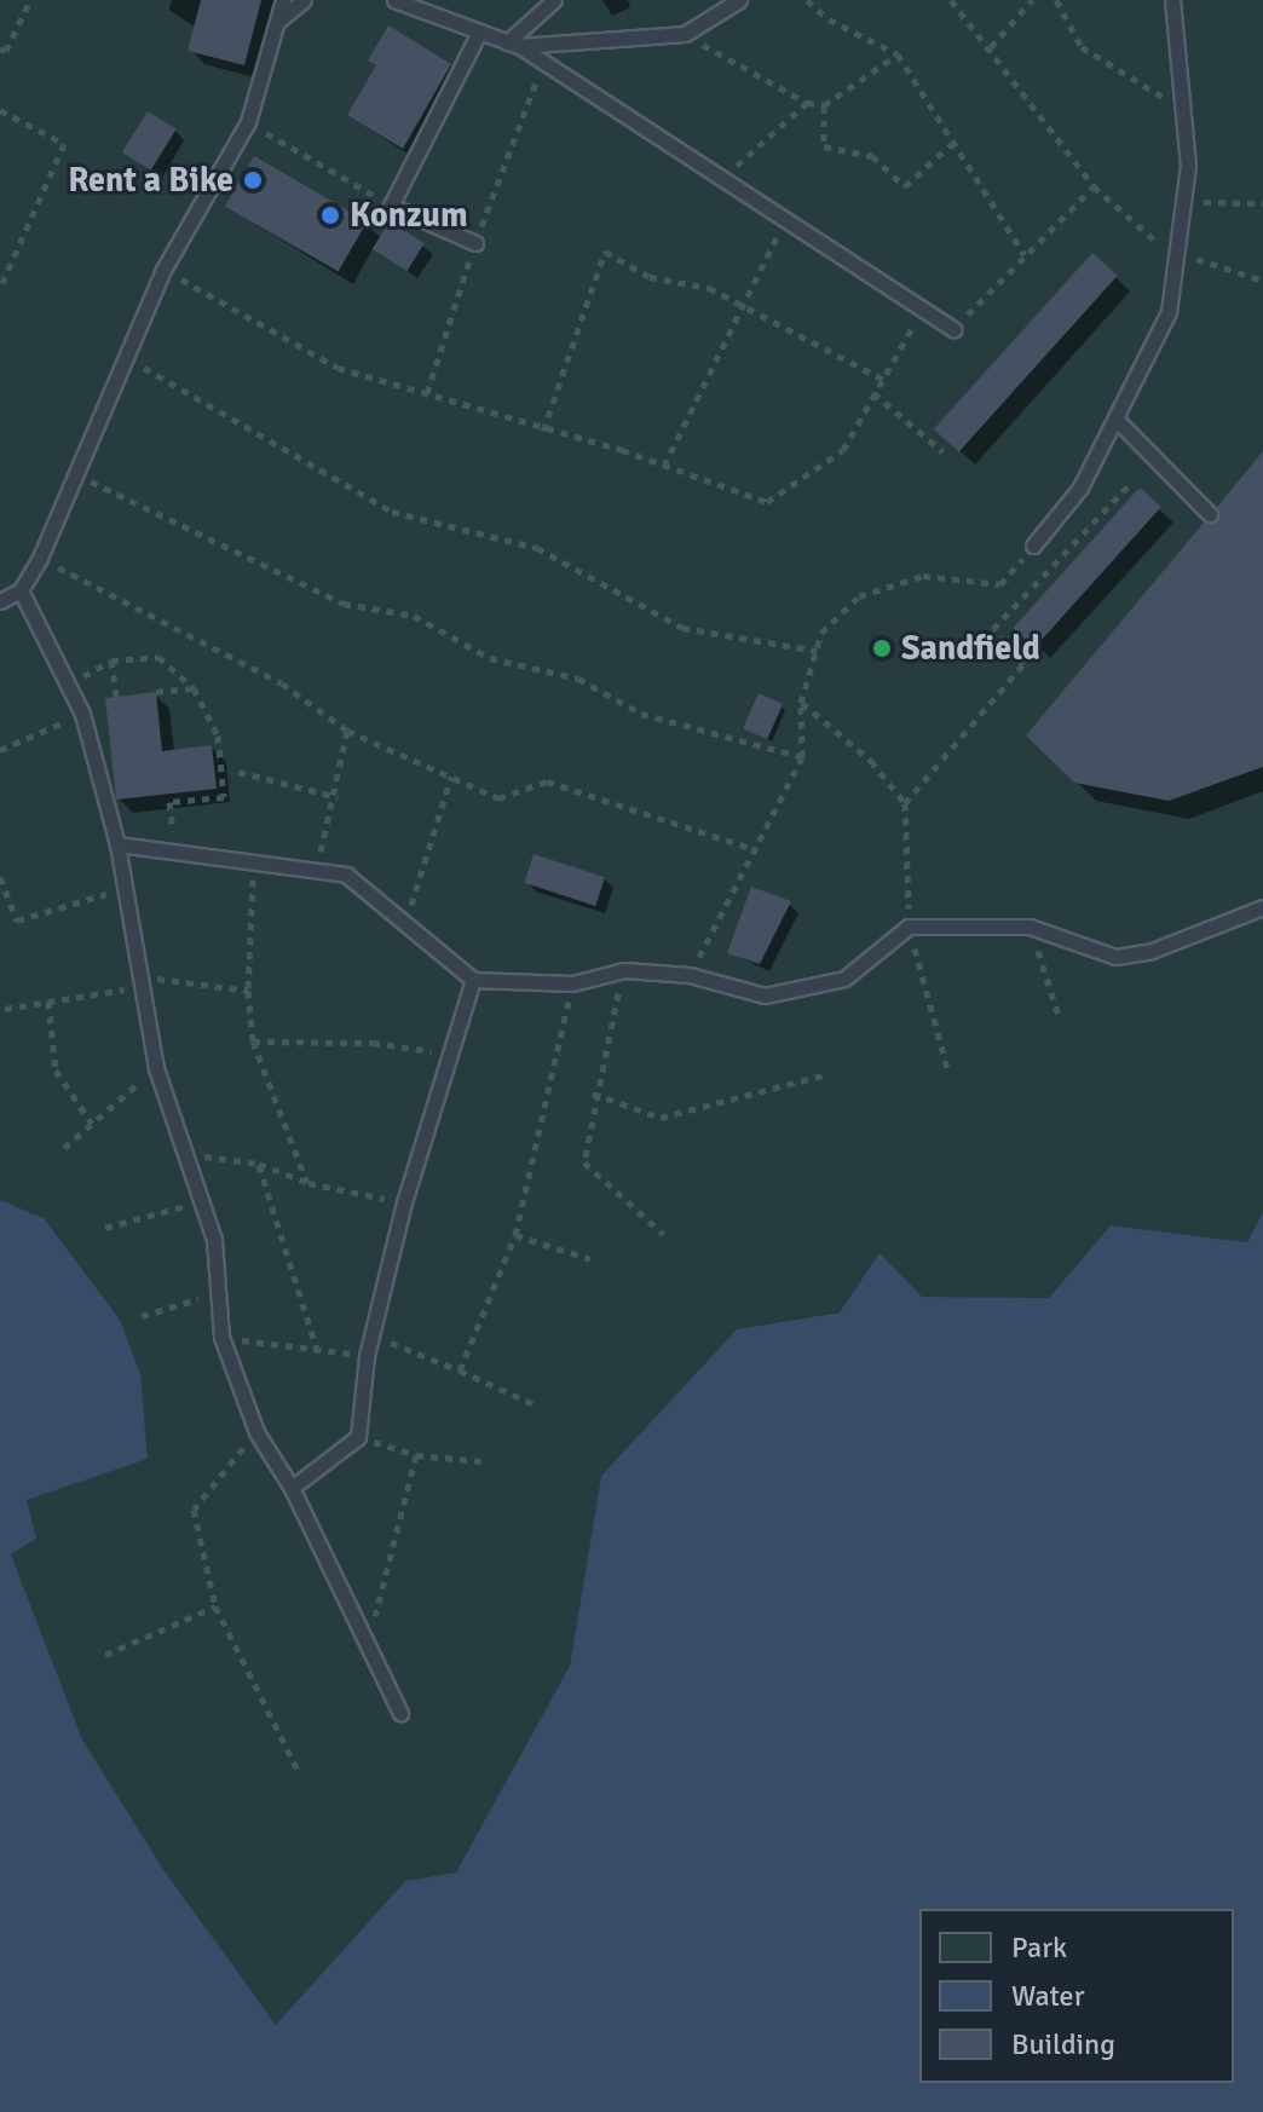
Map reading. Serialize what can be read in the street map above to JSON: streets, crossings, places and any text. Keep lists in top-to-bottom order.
{
  "places": ["Rent a Bike", "Konzum", "Sandfield"],
  "legend": ["Park", "Water", "Building"]
}
